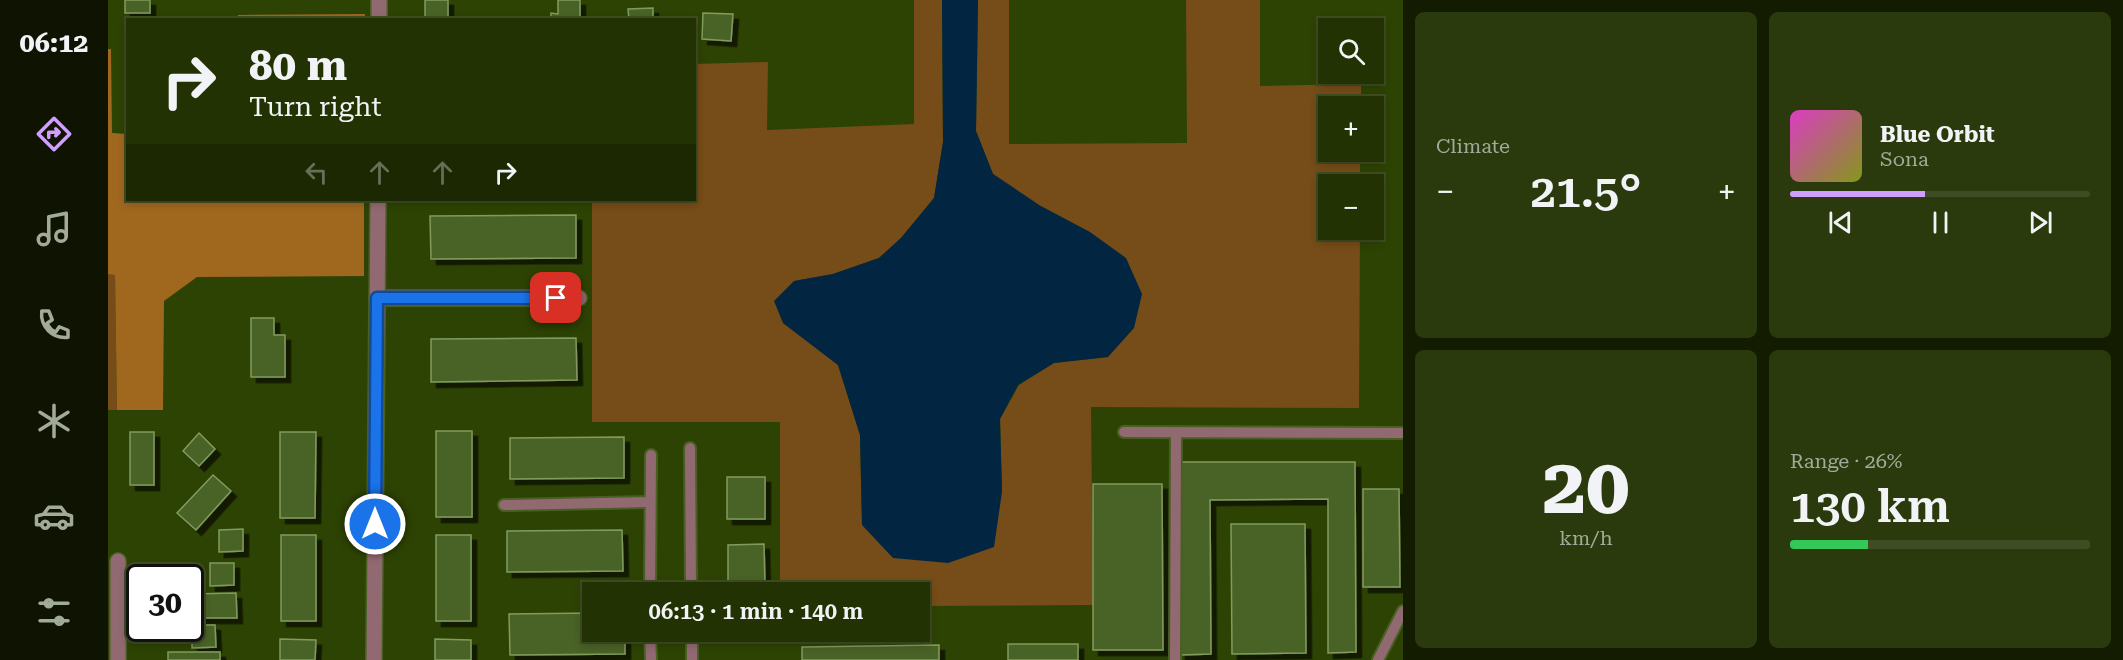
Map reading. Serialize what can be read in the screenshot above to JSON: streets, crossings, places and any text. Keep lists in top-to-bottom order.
{
  "page": {
    "tabs": "06:12",
    "tile": [
      "Climate",
      ["20", "km/h"],
      ["Range · 26%", "130 km"]
    ],
    "map_buttons": ["+", "−"],
    "turn": ["80 m", "Turn right"],
    "song": ["Blue Orbit", "Sona"],
    "heat": ["−", "21.5°", "+"],
    "limit": "30",
    "trip": "06:13 · 1 min · 140 m"
  }
}
